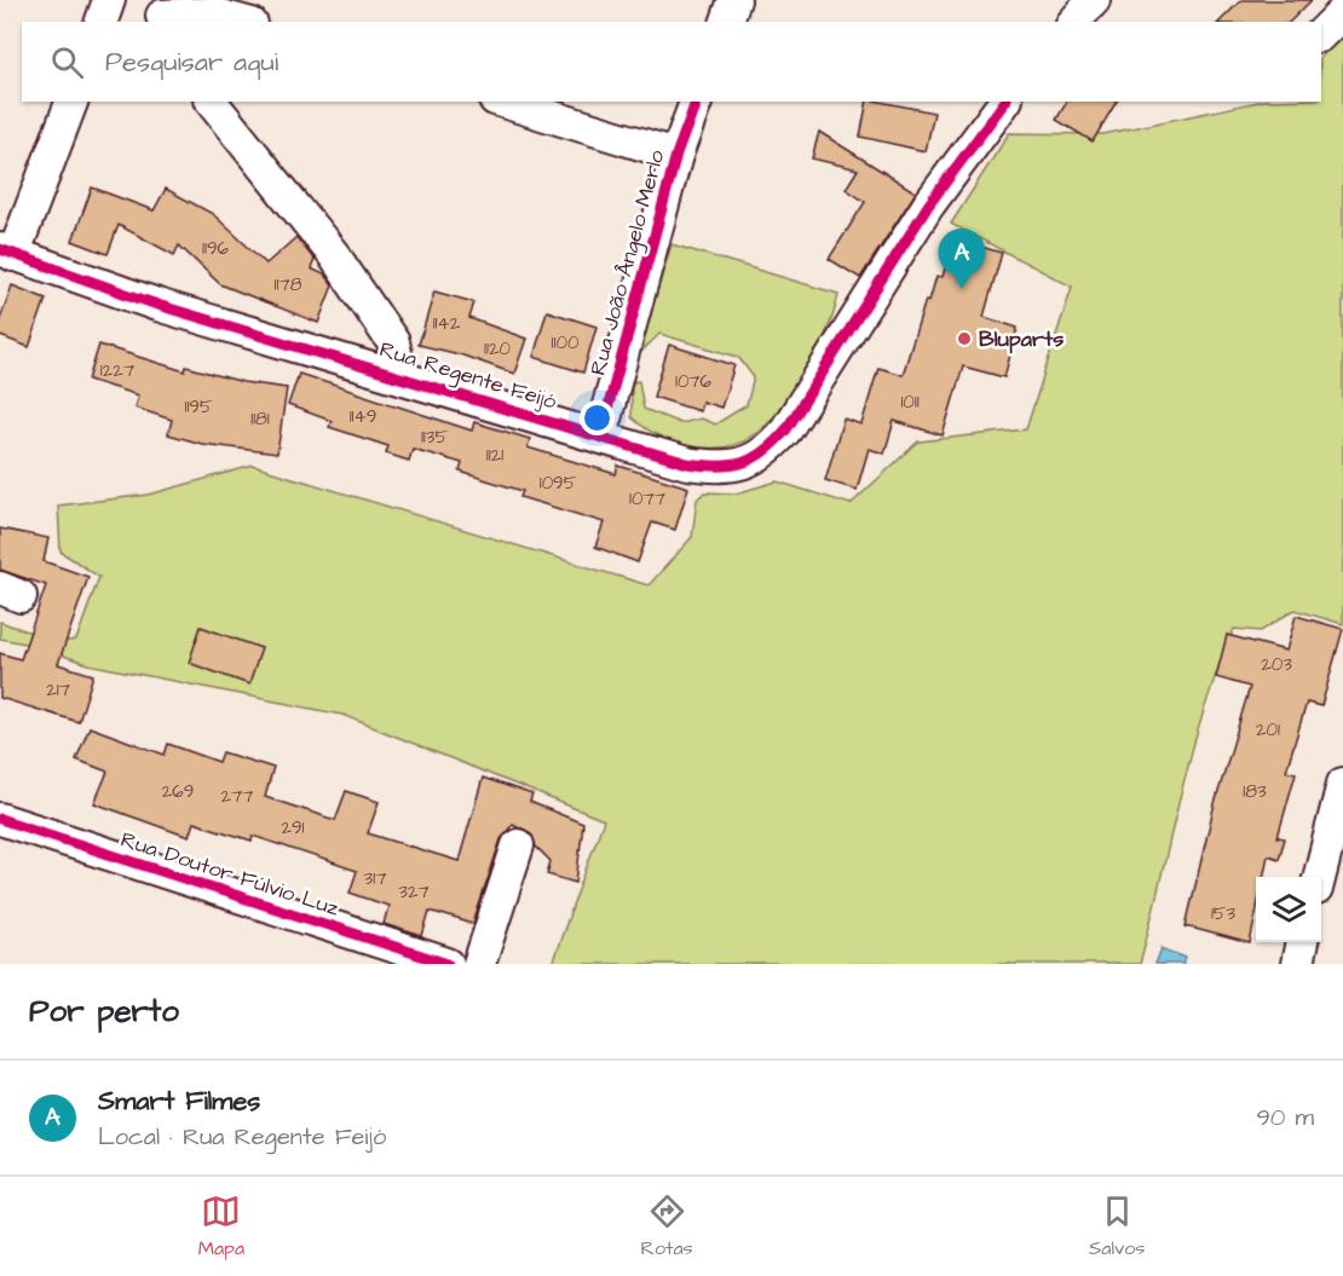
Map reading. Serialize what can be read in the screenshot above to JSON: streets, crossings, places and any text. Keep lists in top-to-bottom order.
{
  "streets": {
    "street": ["Rua João Ângelo Merlo", "Rua Regente Feijó", "Rua Doutor Fúlvio Luz"]
  },
  "crossings": [
    ["Rua João Ângelo Merlo", "Rua Regente Feijó"]
  ],
  "places": ["Bluparts"],
  "house_numbers": [
    "1196",
    "1178",
    "1142",
    "1100",
    "1120",
    "1227",
    "1076",
    "1011",
    "1195",
    "1149",
    "1181",
    "1135",
    "1121",
    "1095",
    "1077",
    "203",
    "217",
    "201",
    "269",
    "183",
    "277",
    "291",
    "317",
    "327",
    "153"
  ],
  "page": {
    "search": "Pesquisar aqui",
    "pins": "A",
    "heading": "Por perto",
    "list": [
      {
        "mark": "A",
        "name": "Smart Filmes",
        "note": "Local · Rua Regente Feijó",
        "value": "90 m"
      }
    ],
    "nav": ["Mapa", "Rotas", "Salvos"]
  }
}
